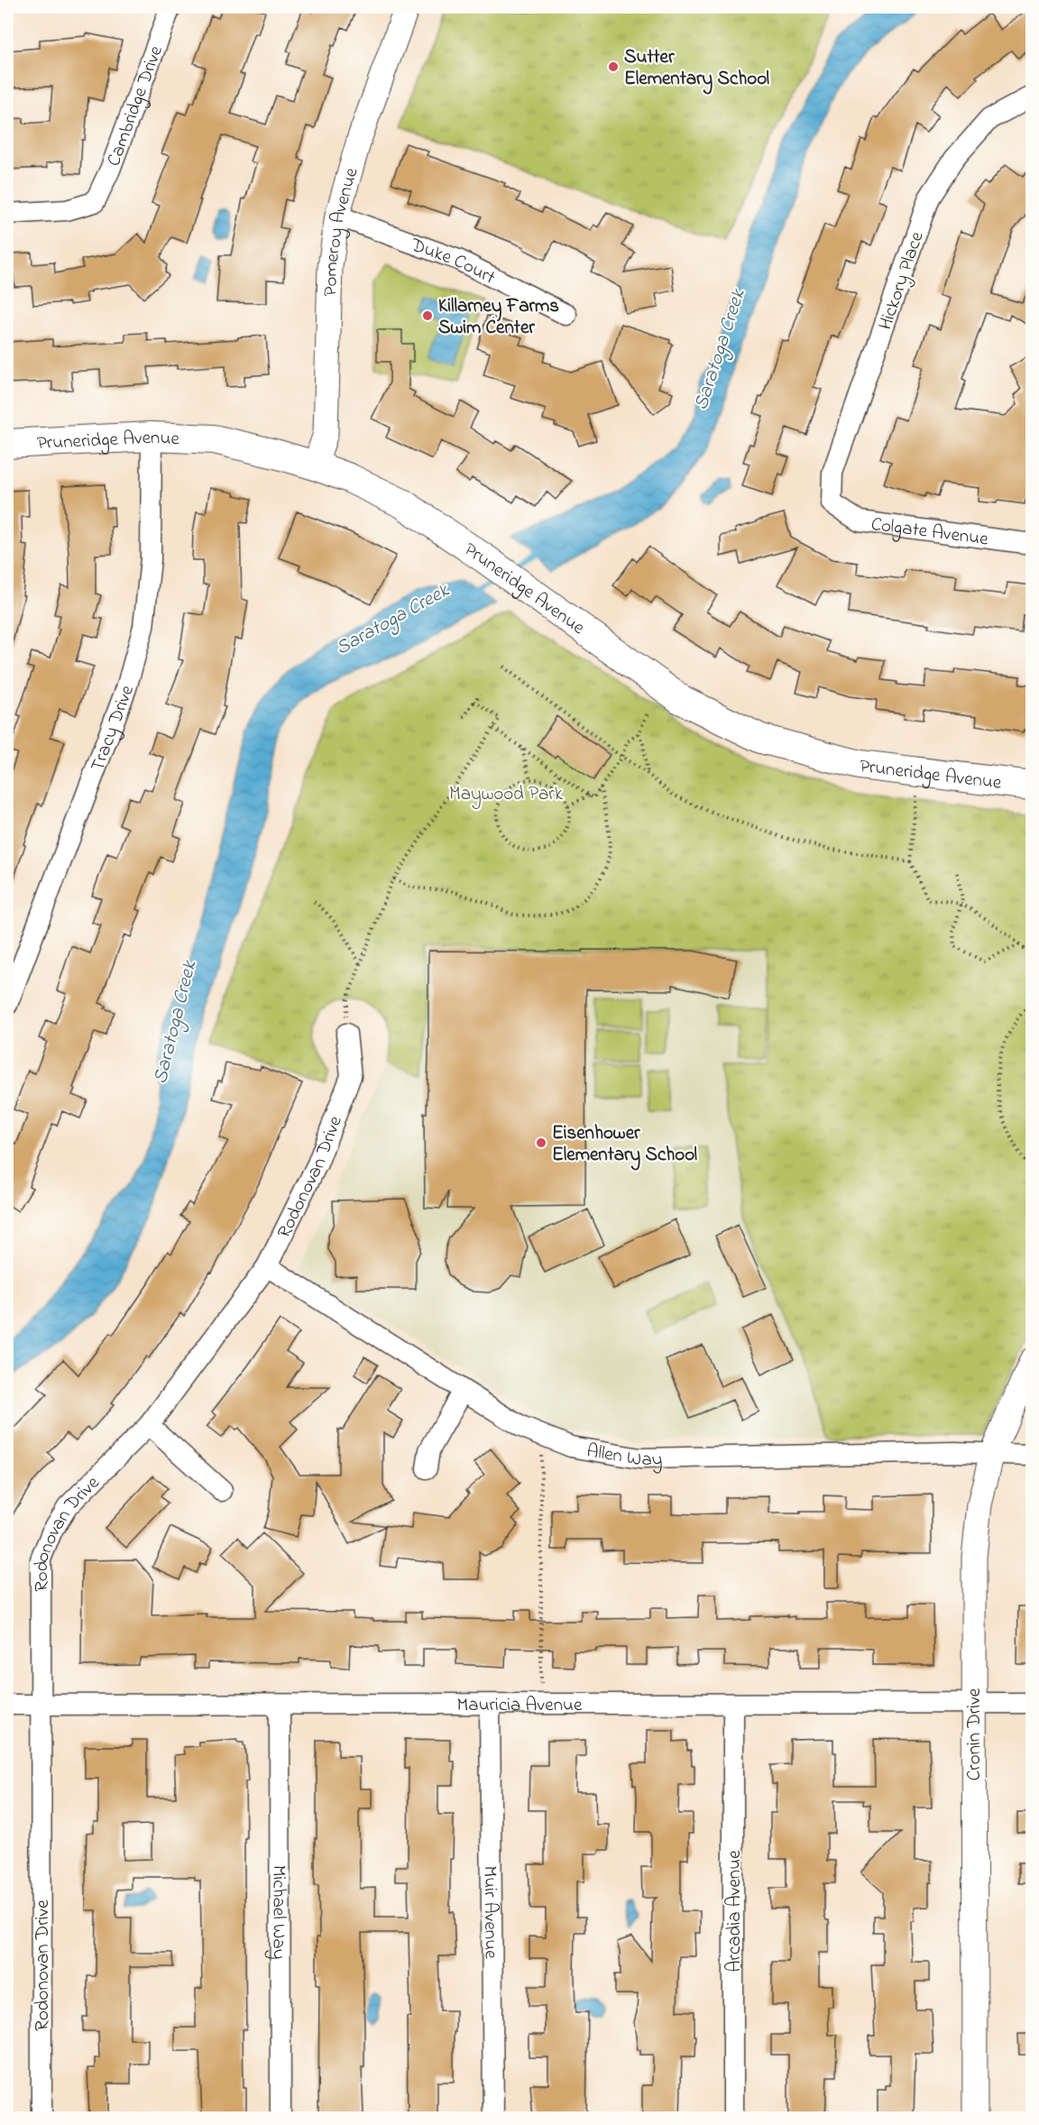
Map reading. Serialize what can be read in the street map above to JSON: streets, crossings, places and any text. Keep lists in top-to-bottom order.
{
  "streets": {
    "main road": ["Pruneridge Avenue"],
    "street": [
      "Cambridge Drive",
      "Pomeroy Avenue",
      "Duke Court",
      "Hickory Place",
      "Colgate Avenue",
      "Tracy Drive",
      "Rodonovan Drive",
      "Allen Way",
      "Mauricia Avenue",
      "Cronin Drive",
      "Michael Way",
      "Muir Avenue",
      "Arcadia Avenue"
    ]
  },
  "crossings": [
    ["Pomeroy Avenue", "Duke Court"],
    ["Pomeroy Avenue", "Pruneridge Avenue"],
    ["Hickory Place", "Colgate Avenue"],
    ["Pruneridge Avenue", "Tracy Drive"],
    ["Rodonovan Drive", "Allen Way"],
    ["Rodonovan Drive", "Mauricia Avenue"],
    ["Allen Way", "Cronin Drive"],
    ["Mauricia Avenue", "Cronin Drive"],
    ["Mauricia Avenue", "Michael Way"],
    ["Mauricia Avenue", "Muir Avenue"],
    ["Mauricia Avenue", "Arcadia Avenue"]
  ],
  "water": ["Saratoga Creek"],
  "parks": ["Maywood Park"],
  "places": ["Sutter Elementary School", "Killarney Farms Swim Center", "Eisenhower Elementary School"]
}
